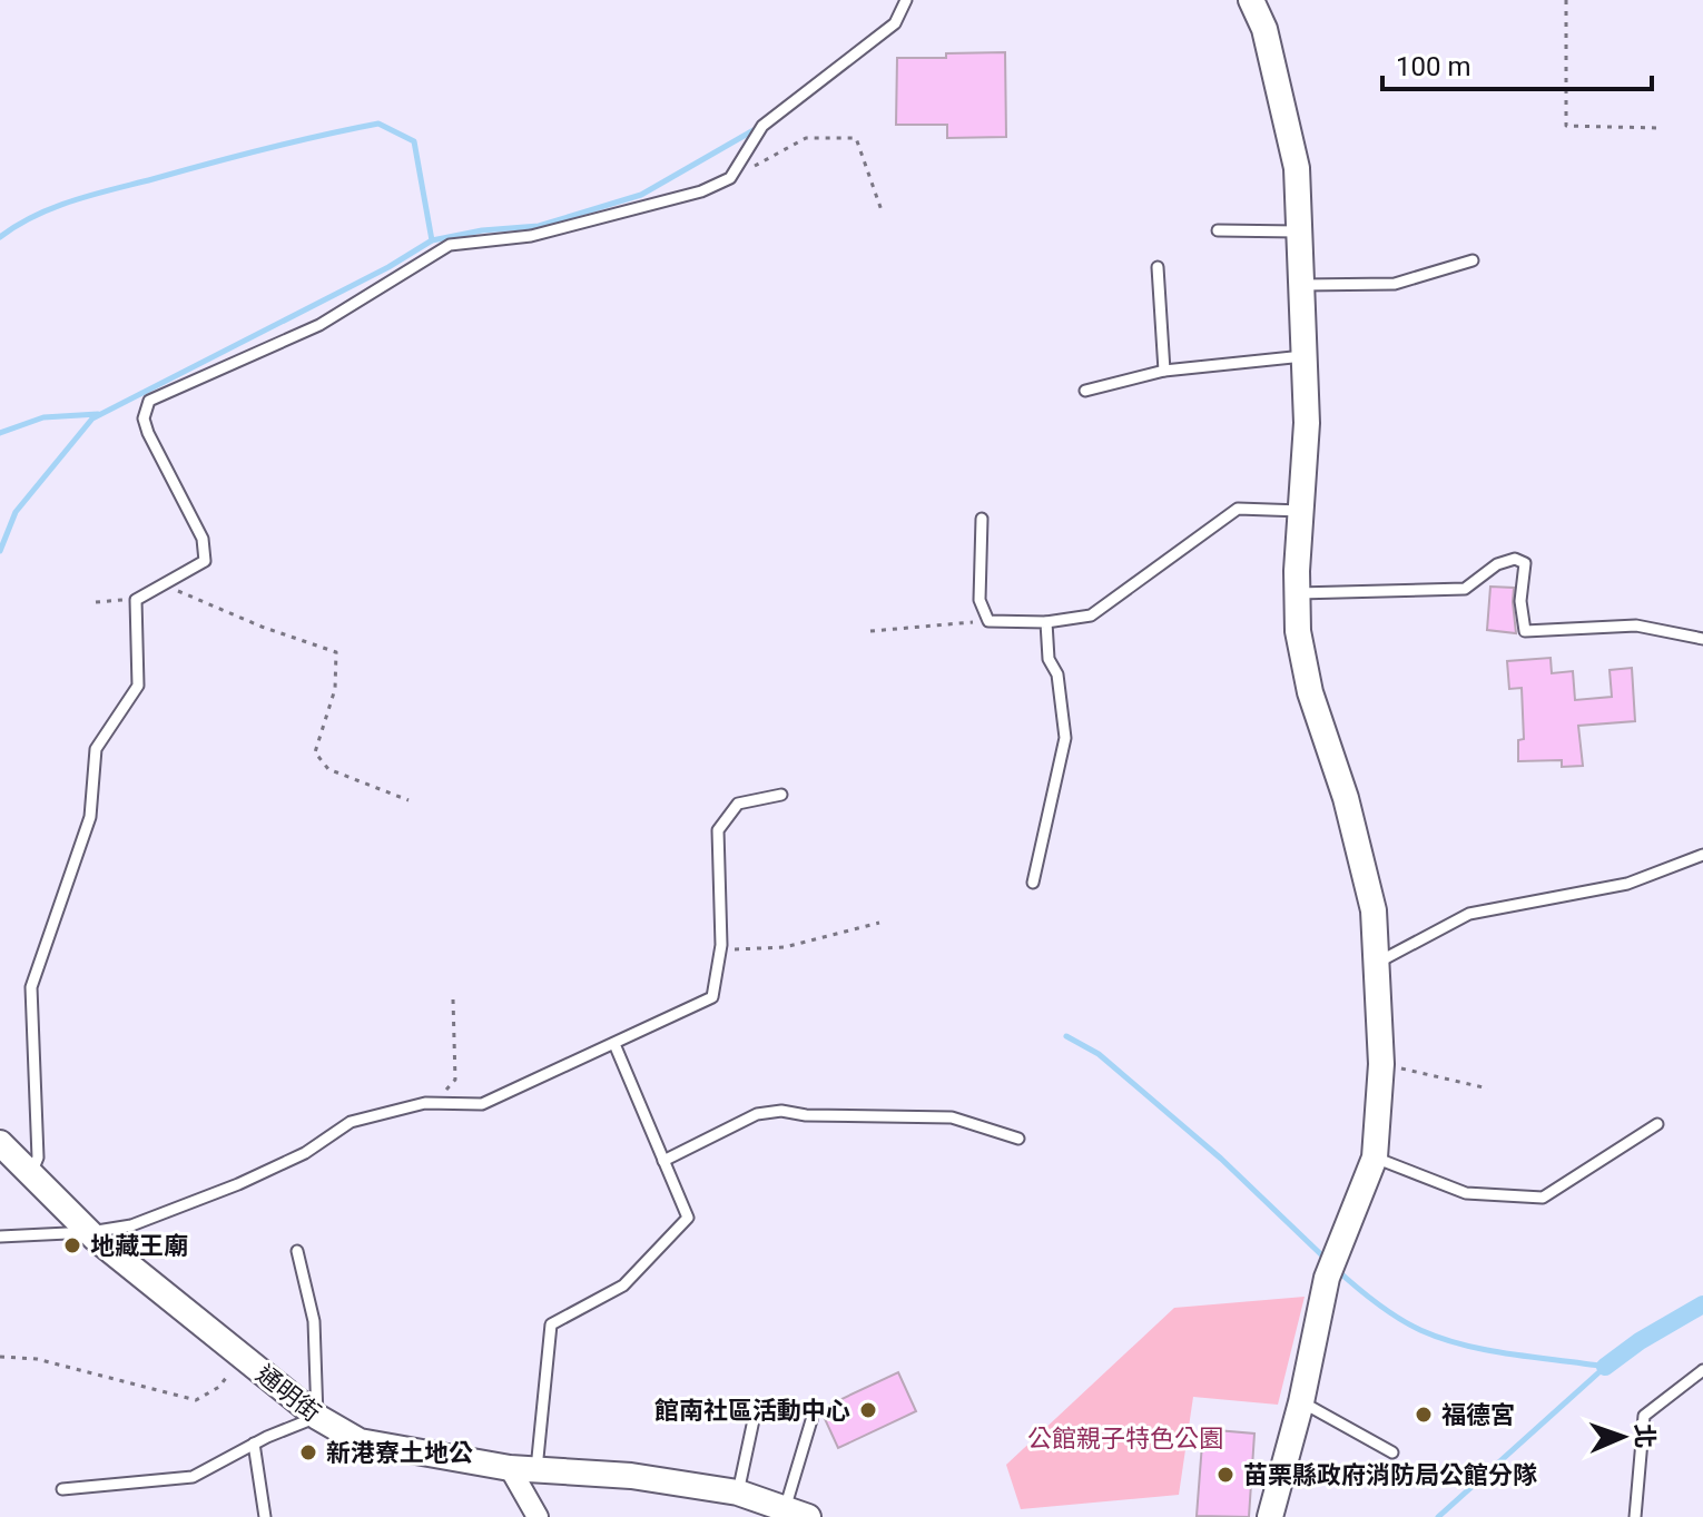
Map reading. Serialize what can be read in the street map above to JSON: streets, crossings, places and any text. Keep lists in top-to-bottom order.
{
  "streets": {
    "street": ["通明街"]
  },
  "parks": ["公館親子特色公園"],
  "places": [
    "地藏王廟",
    "館南社區活動中心",
    "福德宮",
    "新港寮土地公",
    "苗栗縣政府消防局公館分隊"
  ],
  "scale_bar": "100 m",
  "north": "right"
}
